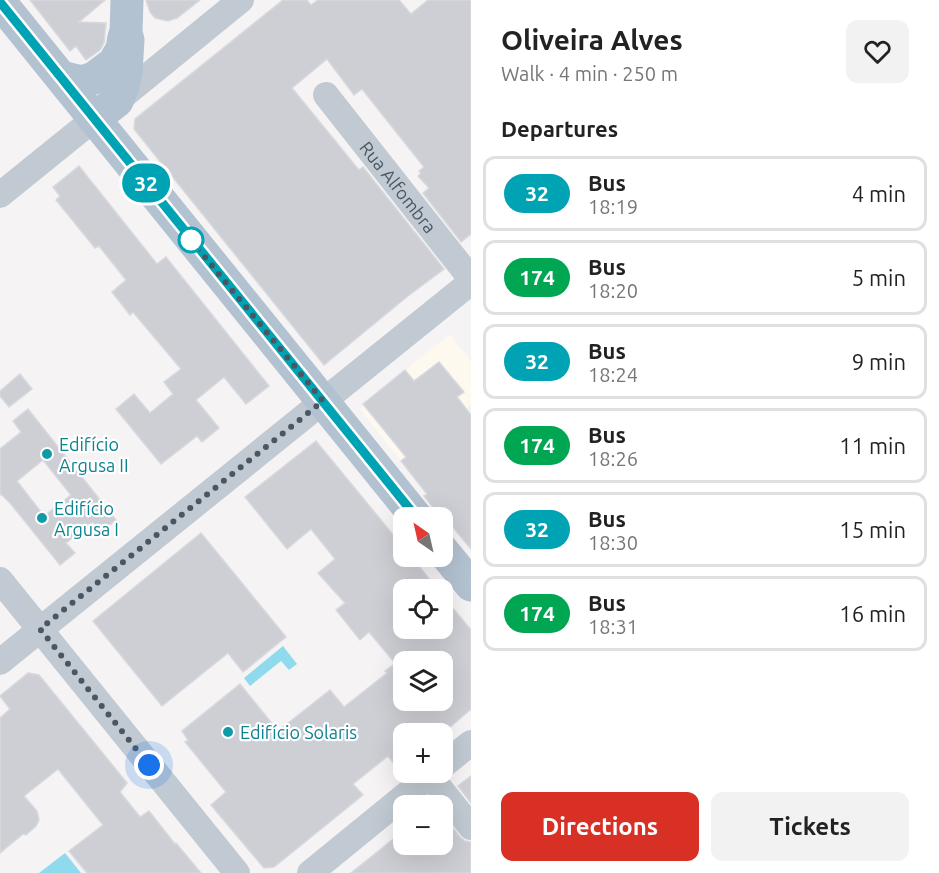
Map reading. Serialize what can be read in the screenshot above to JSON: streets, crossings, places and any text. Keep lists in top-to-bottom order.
{
  "streets": {
    "street": ["Rua Alfombra"]
  },
  "places": ["Edifício Argusa II", "Edifício Argusa I", "Edifício Solaris"],
  "lines": ["bus line 32"],
  "north": "top left",
  "page": {
    "on_map": "32",
    "heading": [
      ["Oliveira Alves", "Walk · 4 min · 250 m"],
      "Departures"
    ],
    "list": [
      {
        "mark": "32",
        "name": "Bus",
        "note": "18:19",
        "value": "4 min"
      },
      {
        "mark": "174",
        "name": "Bus",
        "note": "18:20",
        "value": "5 min"
      },
      {
        "mark": "32",
        "name": "Bus",
        "note": "18:24",
        "value": "9 min"
      },
      {
        "mark": "174",
        "name": "Bus",
        "note": "18:26",
        "value": "11 min"
      },
      {
        "mark": "32",
        "name": "Bus",
        "note": "18:30",
        "value": "15 min"
      },
      {
        "mark": "174",
        "name": "Bus",
        "note": "18:31",
        "value": "16 min"
      }
    ],
    "map_buttons": ["+", "−"],
    "buttons": ["Directions", "Tickets"]
  }
}
